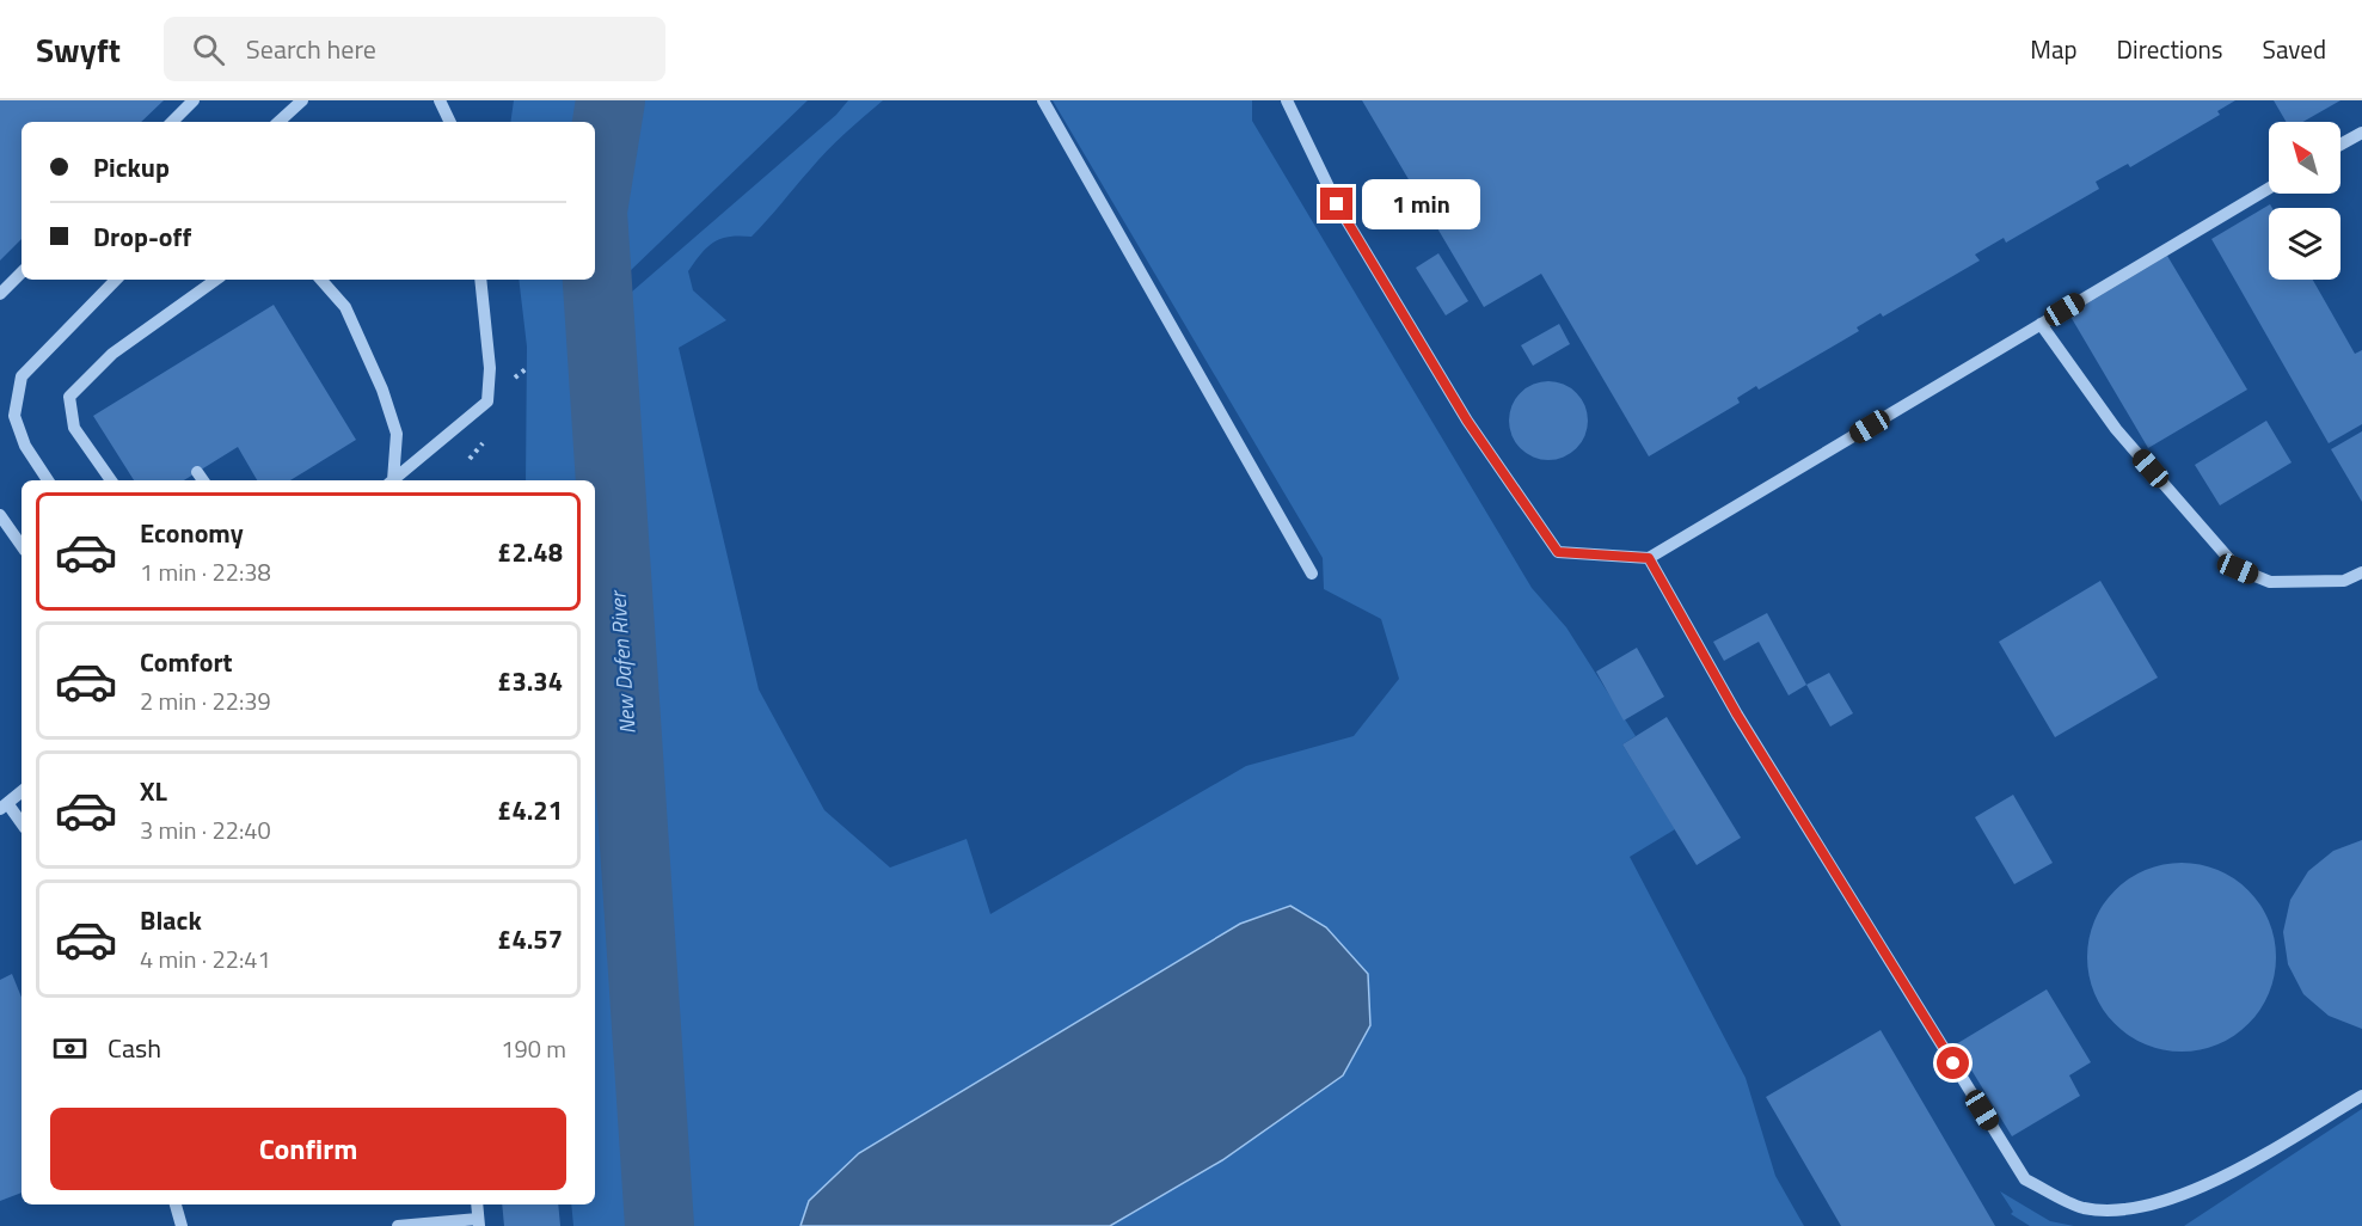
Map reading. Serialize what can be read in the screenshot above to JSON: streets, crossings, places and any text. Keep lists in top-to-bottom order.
{
  "water": ["New Dafen River"],
  "north": "top left",
  "page": {
    "header": "Swyft",
    "search": "Search here",
    "nav": ["Map", "Directions", "Saved"],
    "banner": ["Pickup", "Drop-off"],
    "bubble": "1 min",
    "list": [
      {
        "name": "Economy",
        "note": "1 min · 22:38",
        "value": "£2.48"
      },
      {
        "name": "Comfort",
        "note": "2 min · 22:39",
        "value": "£3.34"
      },
      {
        "name": "XL",
        "note": "3 min · 22:40",
        "value": "£4.21"
      },
      {
        "name": "Black",
        "note": "4 min · 22:41",
        "value": "£4.57"
      }
    ],
    "pay": ["Cash", "190 m"],
    "buttons": "Confirm"
  }
}
